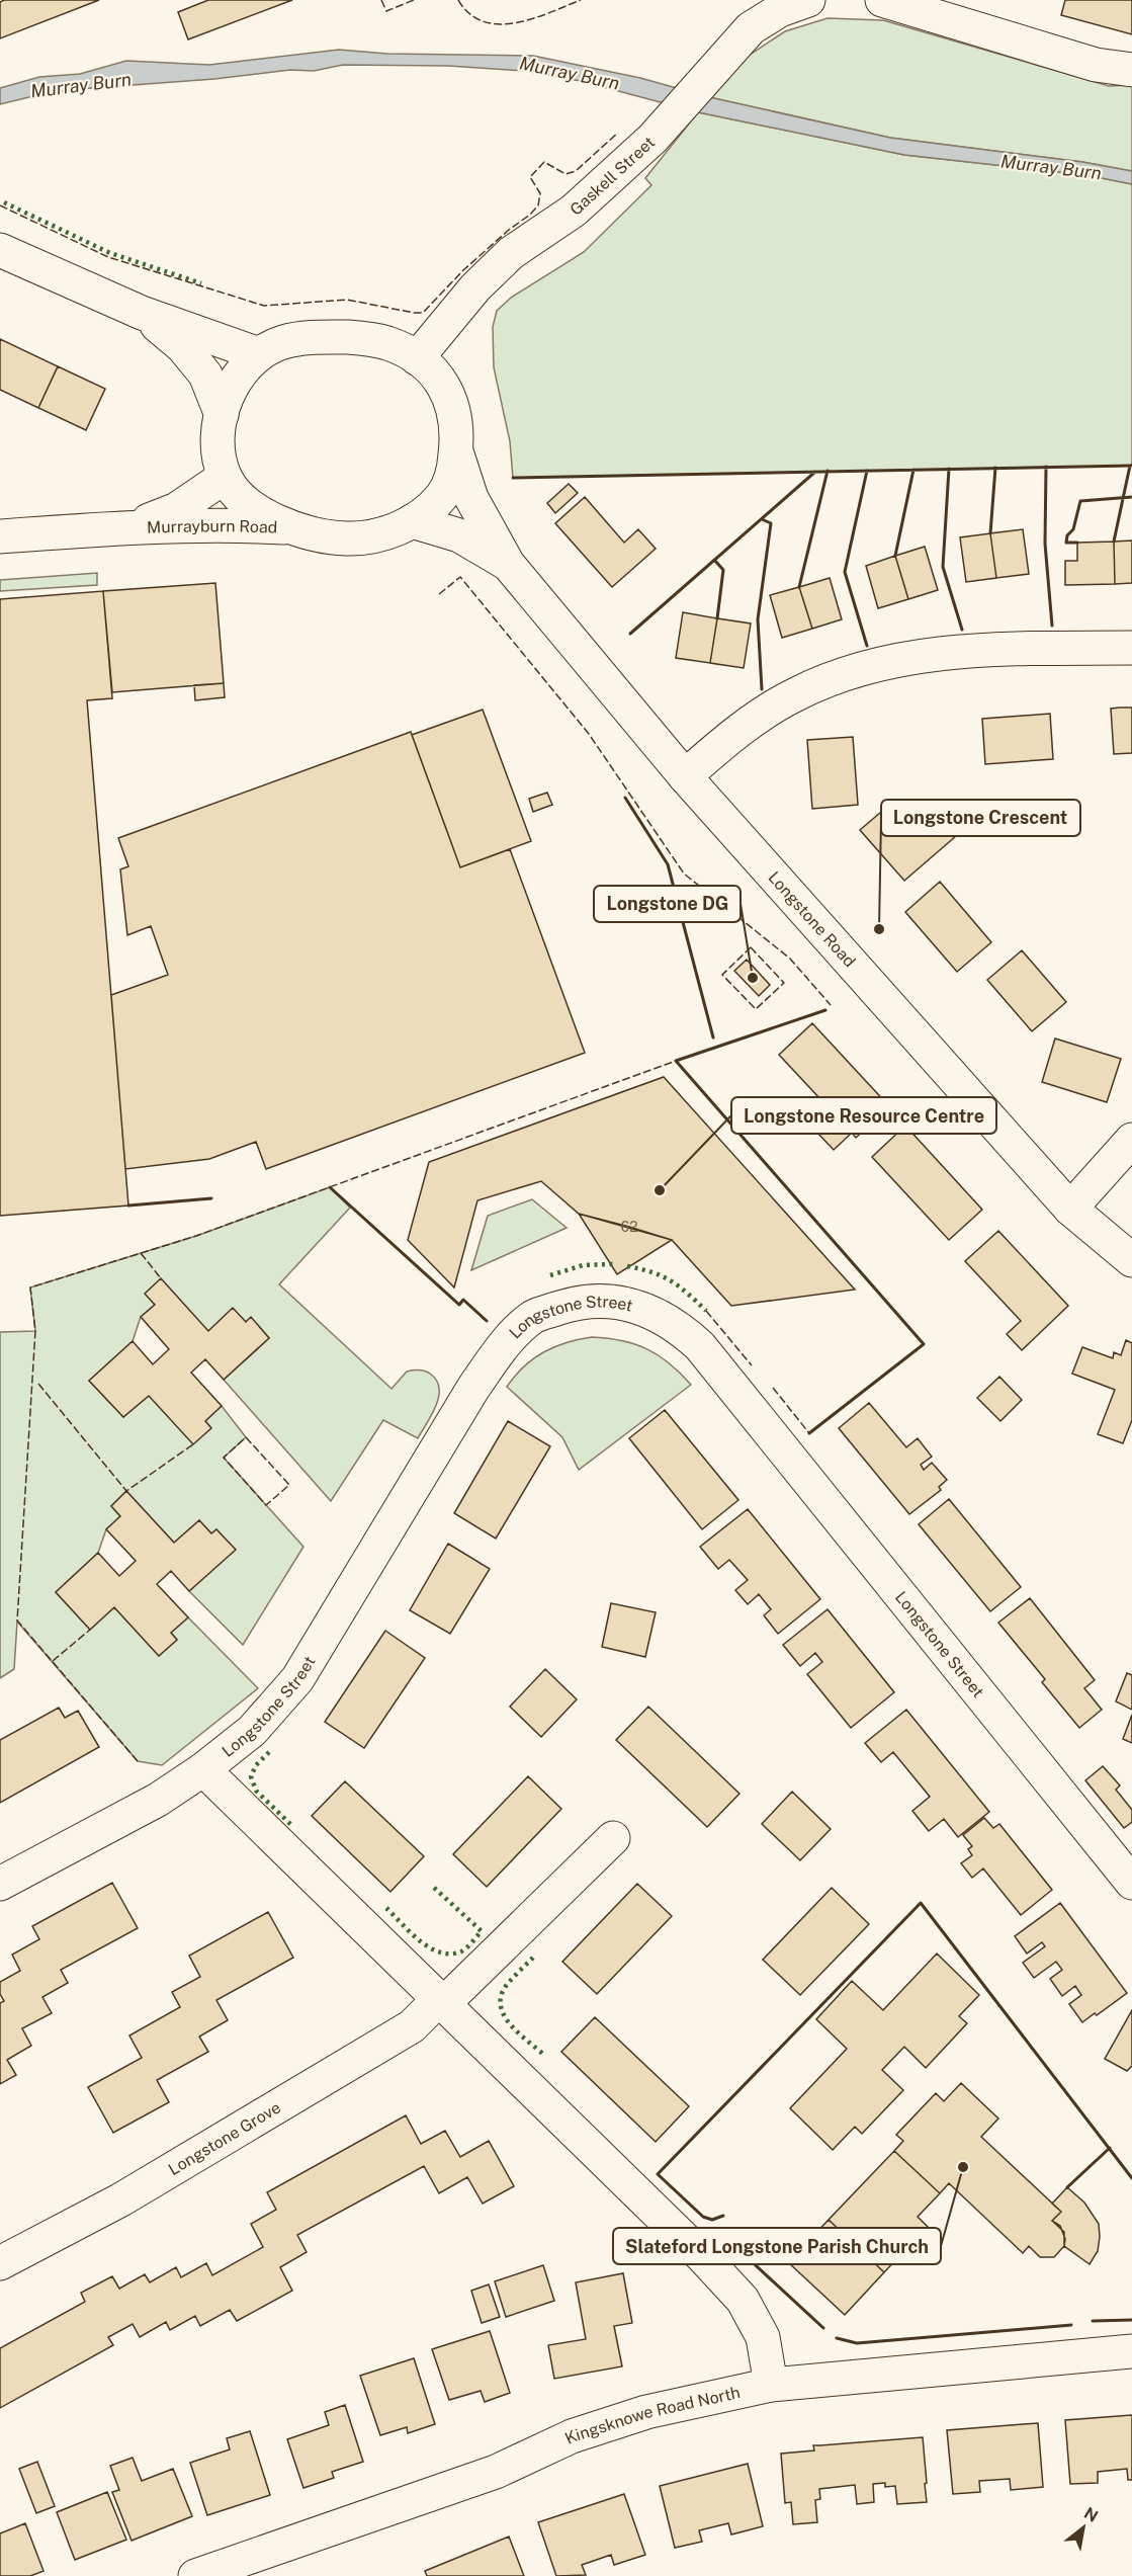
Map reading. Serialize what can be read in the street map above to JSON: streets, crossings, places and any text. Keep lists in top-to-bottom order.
{
  "streets": {
    "street": [
      "Gaskell Street",
      "Murrayburn Road",
      "Longstone Road",
      "Longstone Street",
      "Longstone Grove",
      "Kingsknowe Road North"
    ]
  },
  "water": ["Murray Burn"],
  "places": [
    "Longstone Crescent",
    "Longstone DG",
    "Longstone Resource Centre",
    "Slateford Longstone Parish Church"
  ],
  "house_numbers": ["62"],
  "north": "top right"
}
